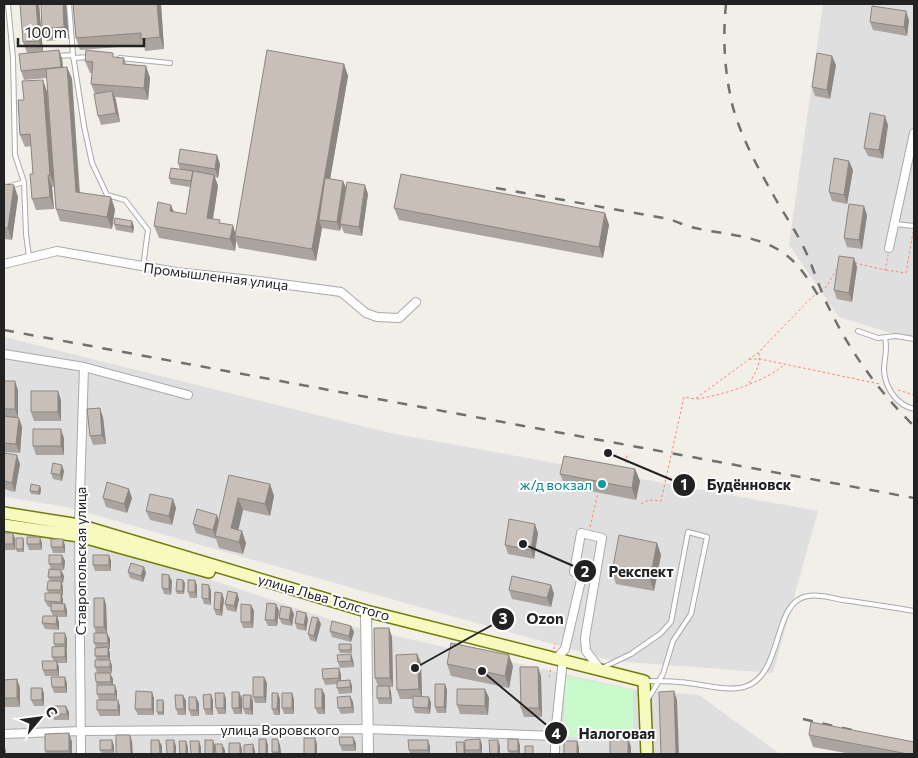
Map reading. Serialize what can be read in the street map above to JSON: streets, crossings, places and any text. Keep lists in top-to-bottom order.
{
  "streets": {
    "main road": ["улица Льва Толстого"],
    "street": ["Промышленная улица", "Ставропольская улица", "улица Воровского"]
  },
  "crossings": [
    ["Ставропольская улица", "улица Льва Толстого"],
    ["Ставропольская улица", "улица Воровского"]
  ],
  "places": [
    "Будённовск",
    "ж/д вокзал",
    "Рекспект",
    "Ozon",
    "Налоговая"
  ],
  "scale_bar": "100 m",
  "north": "top right"
}
